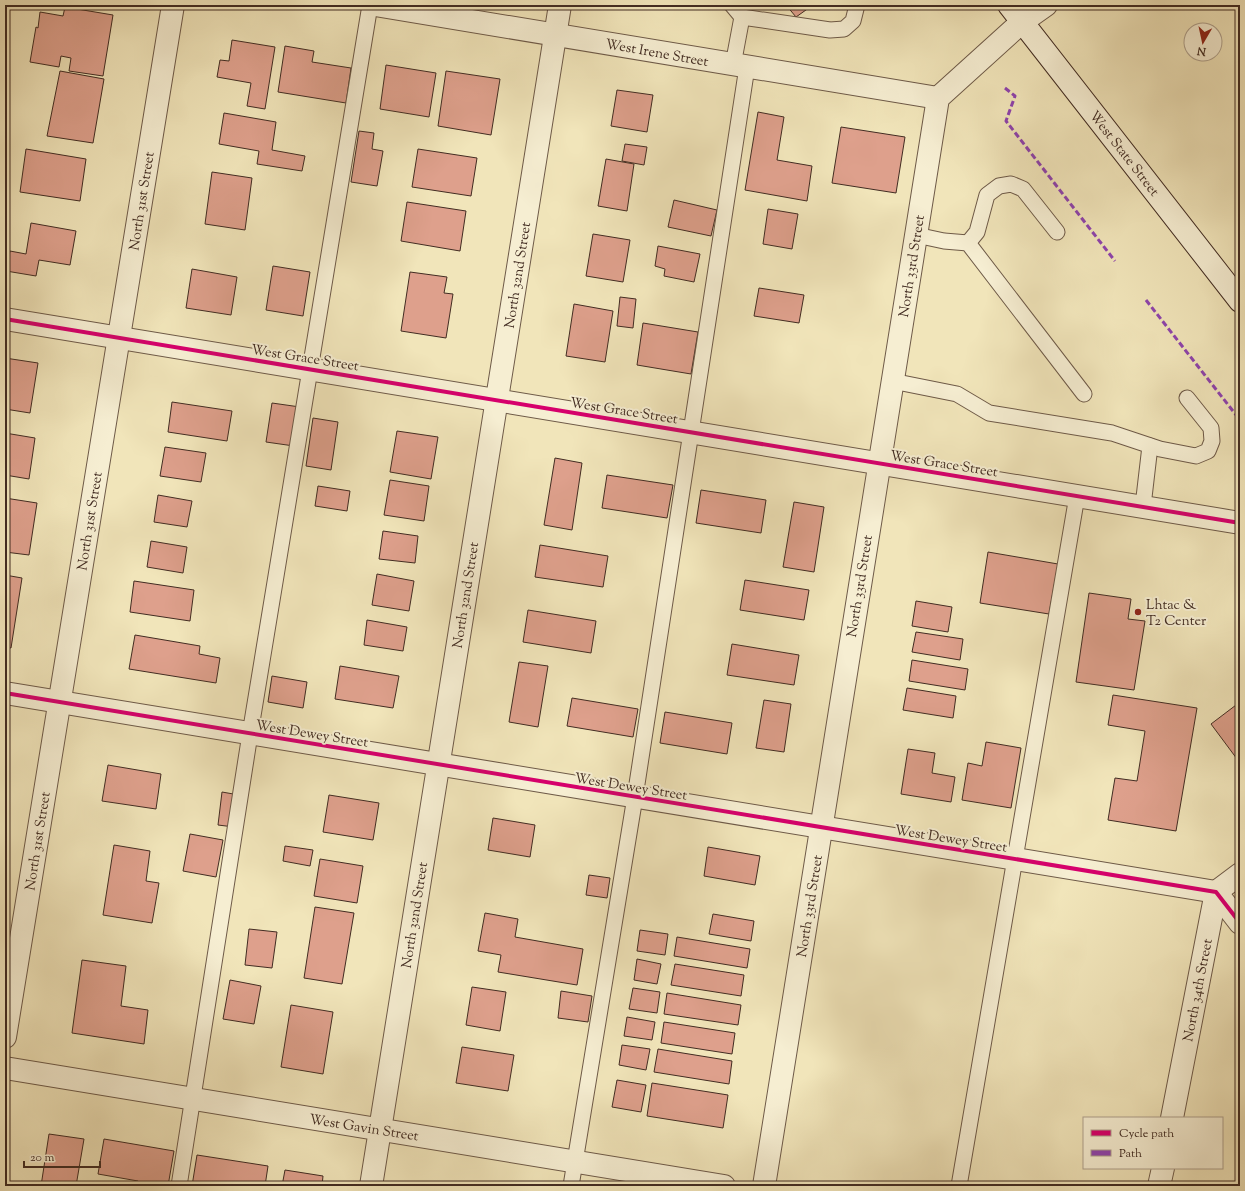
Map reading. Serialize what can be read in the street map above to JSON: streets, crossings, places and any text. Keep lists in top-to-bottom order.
{
  "streets": {
    "street": [
      "West Irene Street",
      "West State Street",
      "North 31st Street",
      "North 33rd Street",
      "North 32nd Street",
      "West Grace Street",
      "West Dewey Street",
      "North 34th Street",
      "West Gavin Street"
    ]
  },
  "crossings": [
    ["West Irene Street", "North 33rd Street"],
    ["West Irene Street", "North 32nd Street"],
    ["North 31st Street", "West Grace Street"],
    ["North 31st Street", "West Dewey Street"],
    ["North 33rd Street", "West Grace Street"],
    ["North 33rd Street", "West Dewey Street"],
    ["North 32nd Street", "West Grace Street"],
    ["North 32nd Street", "West Dewey Street"],
    ["North 32nd Street", "West Gavin Street"],
    ["West Dewey Street", "North 34th Street"]
  ],
  "places": ["Lhtac & T2 Center"],
  "legend": ["Cycle path", "Path"],
  "scale_bar": "20 m",
  "north": "bottom"
}
